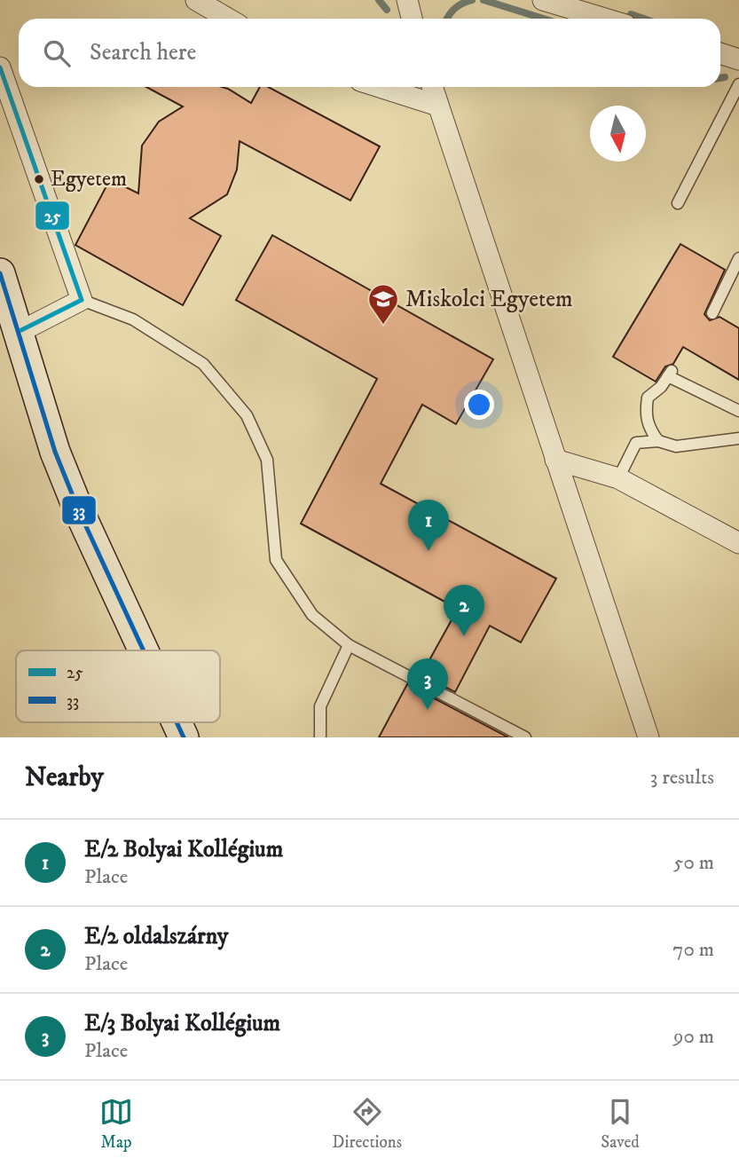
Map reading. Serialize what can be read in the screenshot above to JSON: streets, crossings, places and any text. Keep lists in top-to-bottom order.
{
  "places": {
    "other": ["Egyetem"],
    "school or university": ["Miskolci Egyetem"]
  },
  "lines": ["transit line 25", "transit line 33"],
  "legend": ["25", "33"],
  "north": "bottom",
  "page": {
    "search": "Search here",
    "pins": ["1", "2", "3"],
    "heading": ["Nearby", "3 results"],
    "list": [
      {
        "mark": "1",
        "name": "E/2 Bolyai Kollégium",
        "note": "Place",
        "value": "50 m"
      },
      {
        "mark": "2",
        "name": "E/2 oldalszárny",
        "note": "Place",
        "value": "70 m"
      },
      {
        "mark": "3",
        "name": "E/3 Bolyai Kollégium",
        "note": "Place",
        "value": "90 m"
      }
    ],
    "nav": ["Map", "Directions", "Saved"]
  }
}
